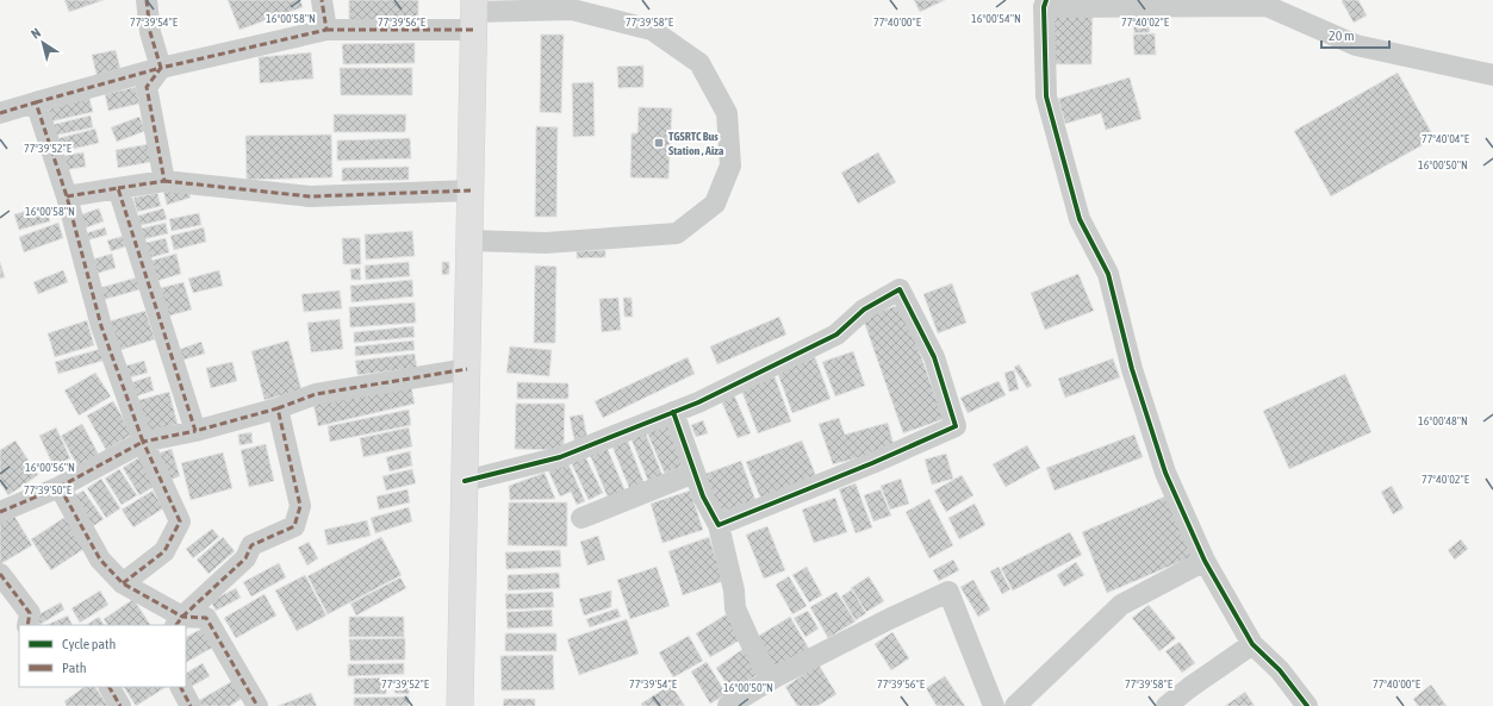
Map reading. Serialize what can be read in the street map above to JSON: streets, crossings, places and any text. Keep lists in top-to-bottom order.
{
  "places": {
    "transit": ["TGSRTC Bus Station , Aiza"]
  },
  "legend": ["Cycle path", "Path"],
  "scale_bar": "20 m",
  "north": "top left",
  "coordinates": [
    "16°00'58\"N",
    "16°00'54\"N",
    "77°39'54\"E",
    "77°39'56\"E",
    "77°39'58\"E",
    "77°40'00\"E",
    "77°40'02\"E",
    "77°40'04\"E",
    "77°39'52\"E",
    "16°00'50\"N",
    "16°00'48\"N",
    "16°00'56\"N",
    "77°39'50\"E"
  ]
}
